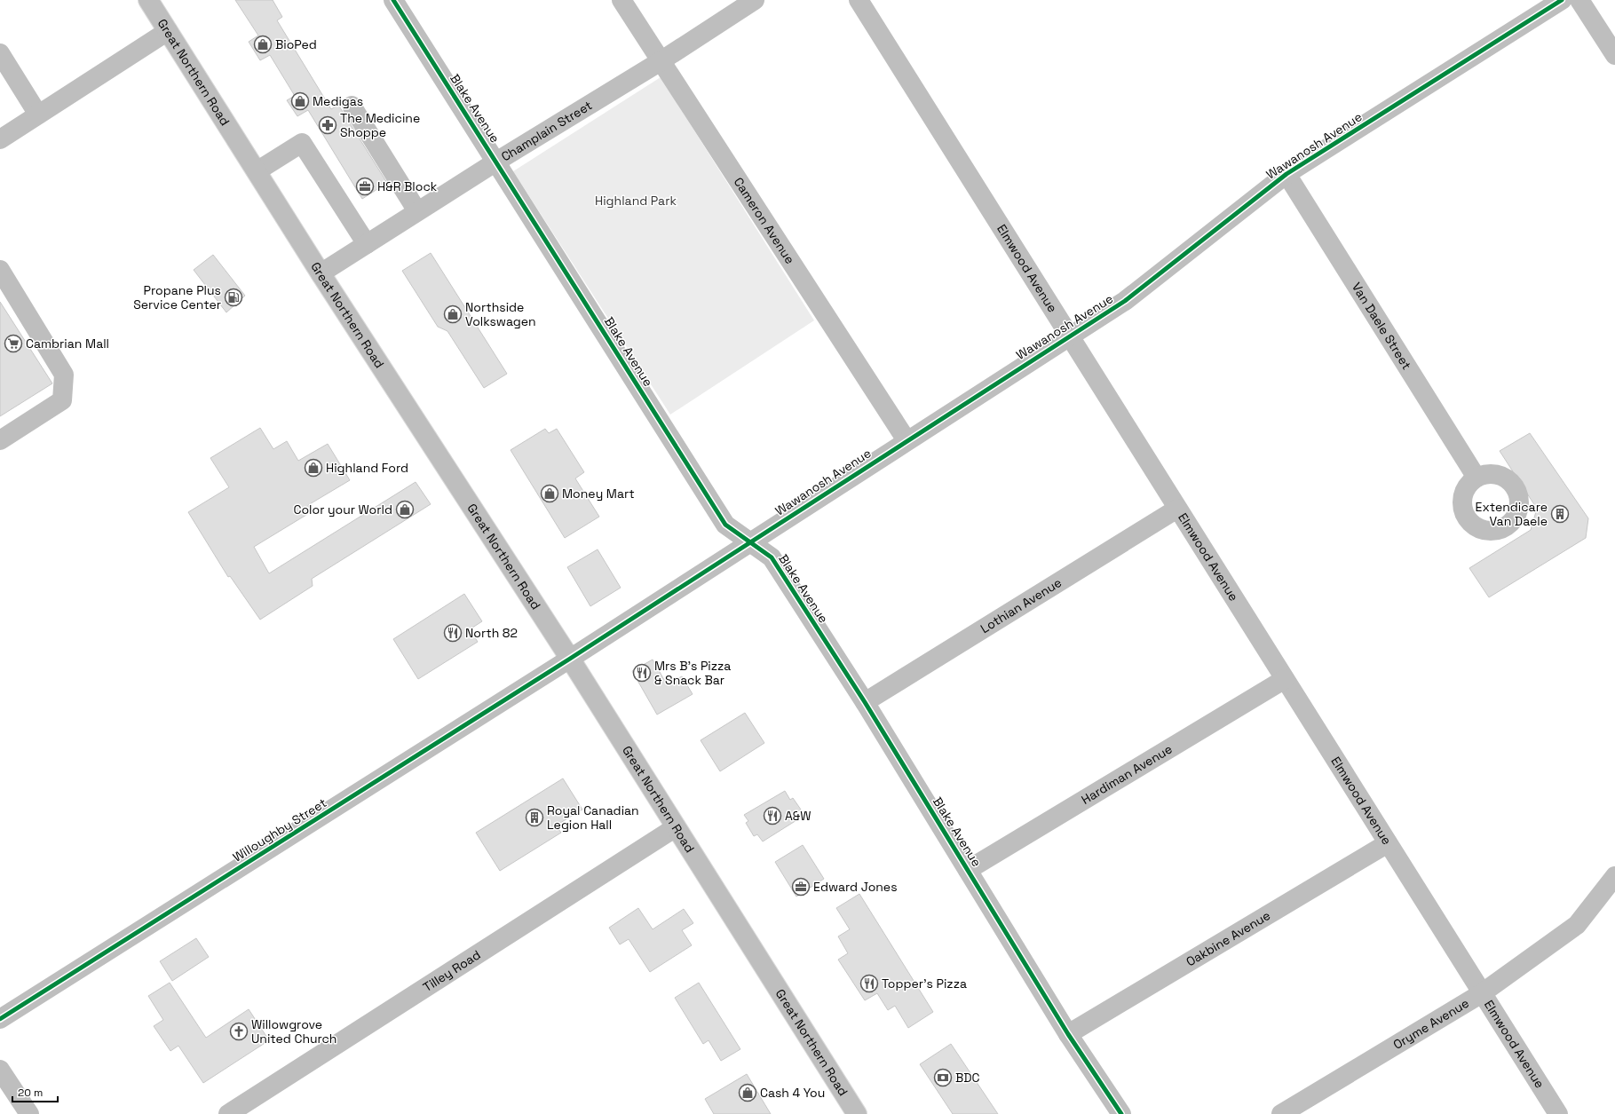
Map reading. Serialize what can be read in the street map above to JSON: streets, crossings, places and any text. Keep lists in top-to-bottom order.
{
  "streets": {
    "street": [
      "Great Northern Road",
      "Blake Avenue",
      "Champlain Street",
      "Wawanosh Avenue",
      "Cameron Avenue",
      "Elmwood Avenue",
      "Van Daele Street",
      "Lothian Avenue",
      "Hardiman Avenue",
      "Willoughby Street",
      "Oakbine Avenue",
      "Tilley Road",
      "Oryme Avenue"
    ]
  },
  "crossings": [
    ["Great Northern Road", "Champlain Street"],
    ["Great Northern Road", "Wawanosh Avenue"],
    ["Great Northern Road", "Willoughby Street"],
    ["Great Northern Road", "Tilley Road"],
    ["Blake Avenue", "Champlain Street"],
    ["Blake Avenue", "Wawanosh Avenue"],
    ["Blake Avenue", "Lothian Avenue"],
    ["Blake Avenue", "Hardiman Avenue"],
    ["Blake Avenue", "Oakbine Avenue"],
    ["Champlain Street", "Cameron Avenue"],
    ["Wawanosh Avenue", "Cameron Avenue"],
    ["Wawanosh Avenue", "Elmwood Avenue"],
    ["Wawanosh Avenue", "Van Daele Street"],
    ["Wawanosh Avenue", "Willoughby Street"],
    ["Elmwood Avenue", "Lothian Avenue"],
    ["Elmwood Avenue", "Hardiman Avenue"],
    ["Elmwood Avenue", "Oakbine Avenue"],
    ["Elmwood Avenue", "Oryme Avenue"]
  ],
  "parks": ["Highland Park"],
  "places": {
    "shop": [
      "BioPed",
      "Medigas",
      "Northside Volkswagen",
      "Highland Ford",
      "Money Mart",
      "Color your World",
      "Cash 4 You"
    ],
    "pharmacy": ["The Medicine Shoppe"],
    "office": ["H&R Block", "Edward Jones"],
    "fuel station": ["Propane Plus Service Center"],
    "supermarket": ["Cambrian Mall"],
    "building": ["Extendicare Van Daele", "Royal Canadian Legion Hall"],
    "restaurant": [
      "North 82",
      "Mrs B's Pizza & Snack Bar",
      "A&W",
      "Topper's Pizza"
    ],
    "church": ["Willowgrove United Church"],
    "bank": ["BDC"]
  },
  "scale_bar": "20 m"
}
